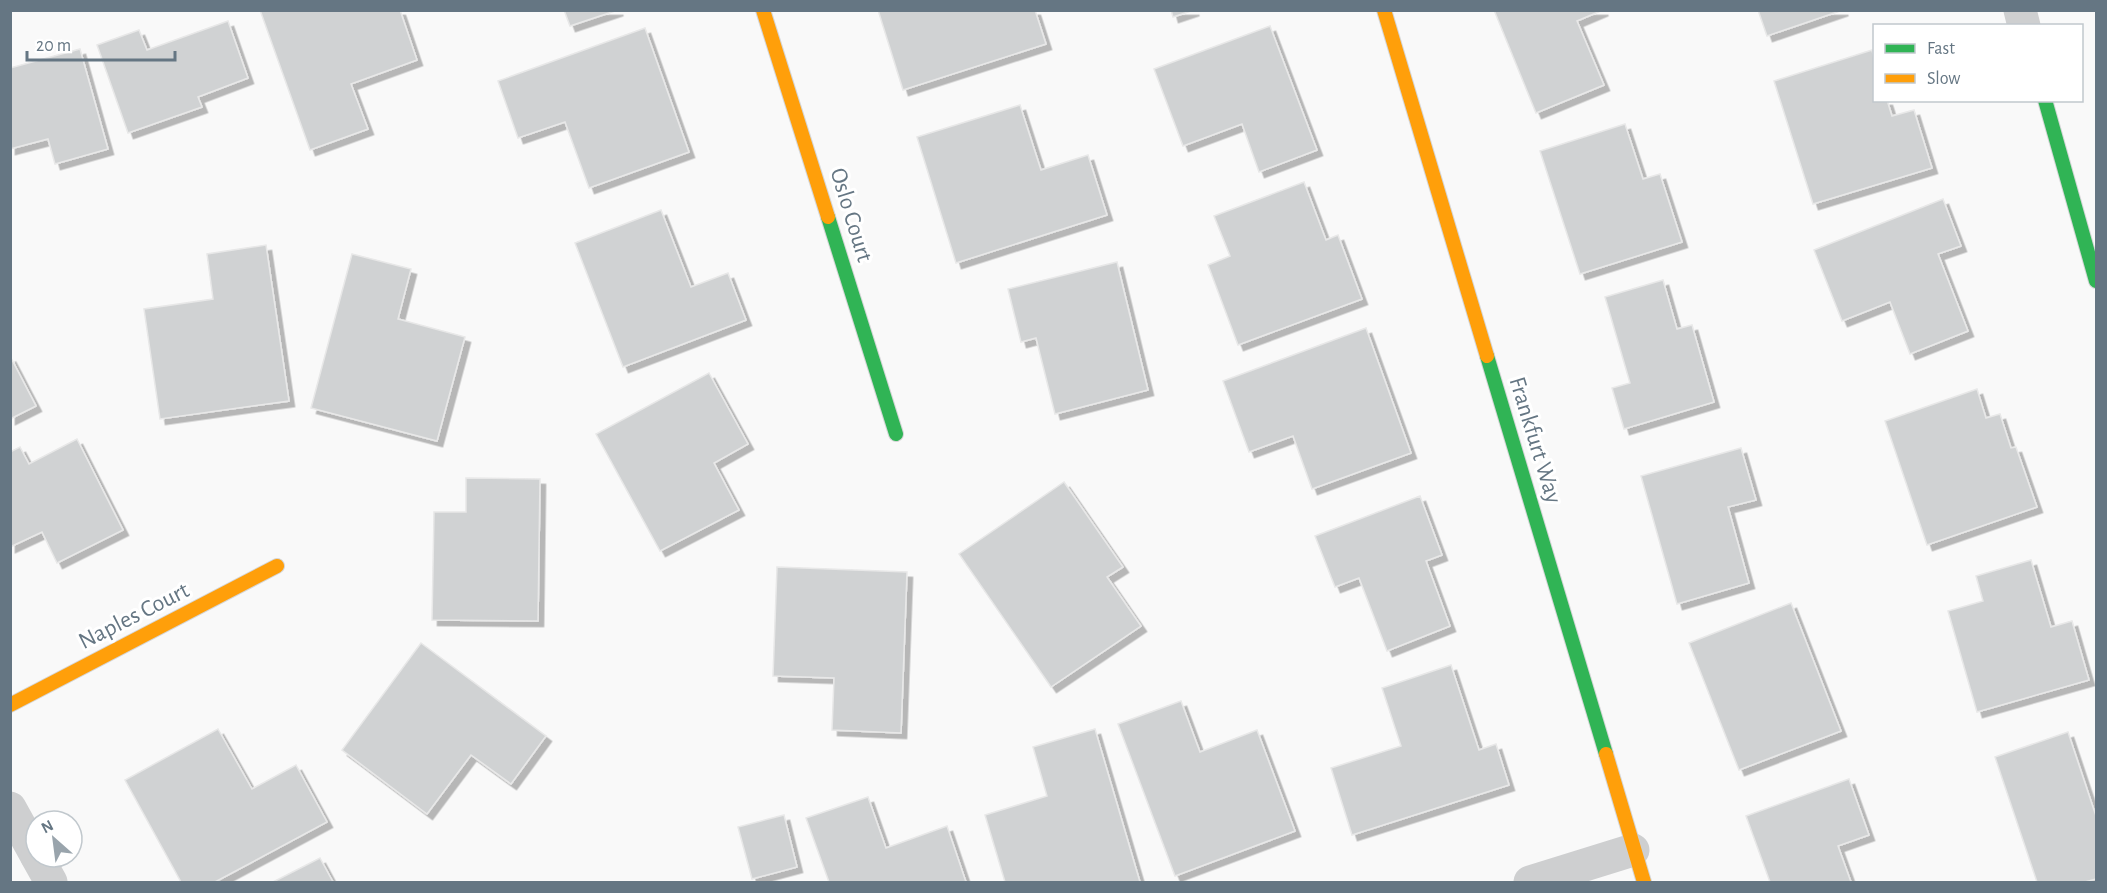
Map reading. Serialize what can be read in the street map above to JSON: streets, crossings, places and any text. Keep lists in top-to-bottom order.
{
  "streets": {
    "street": ["Oslo Court", "Frankfurt Way", "Naples Court"]
  },
  "legend": ["Fast", "Slow"],
  "scale_bar": "20 m",
  "north": "top left"
}
